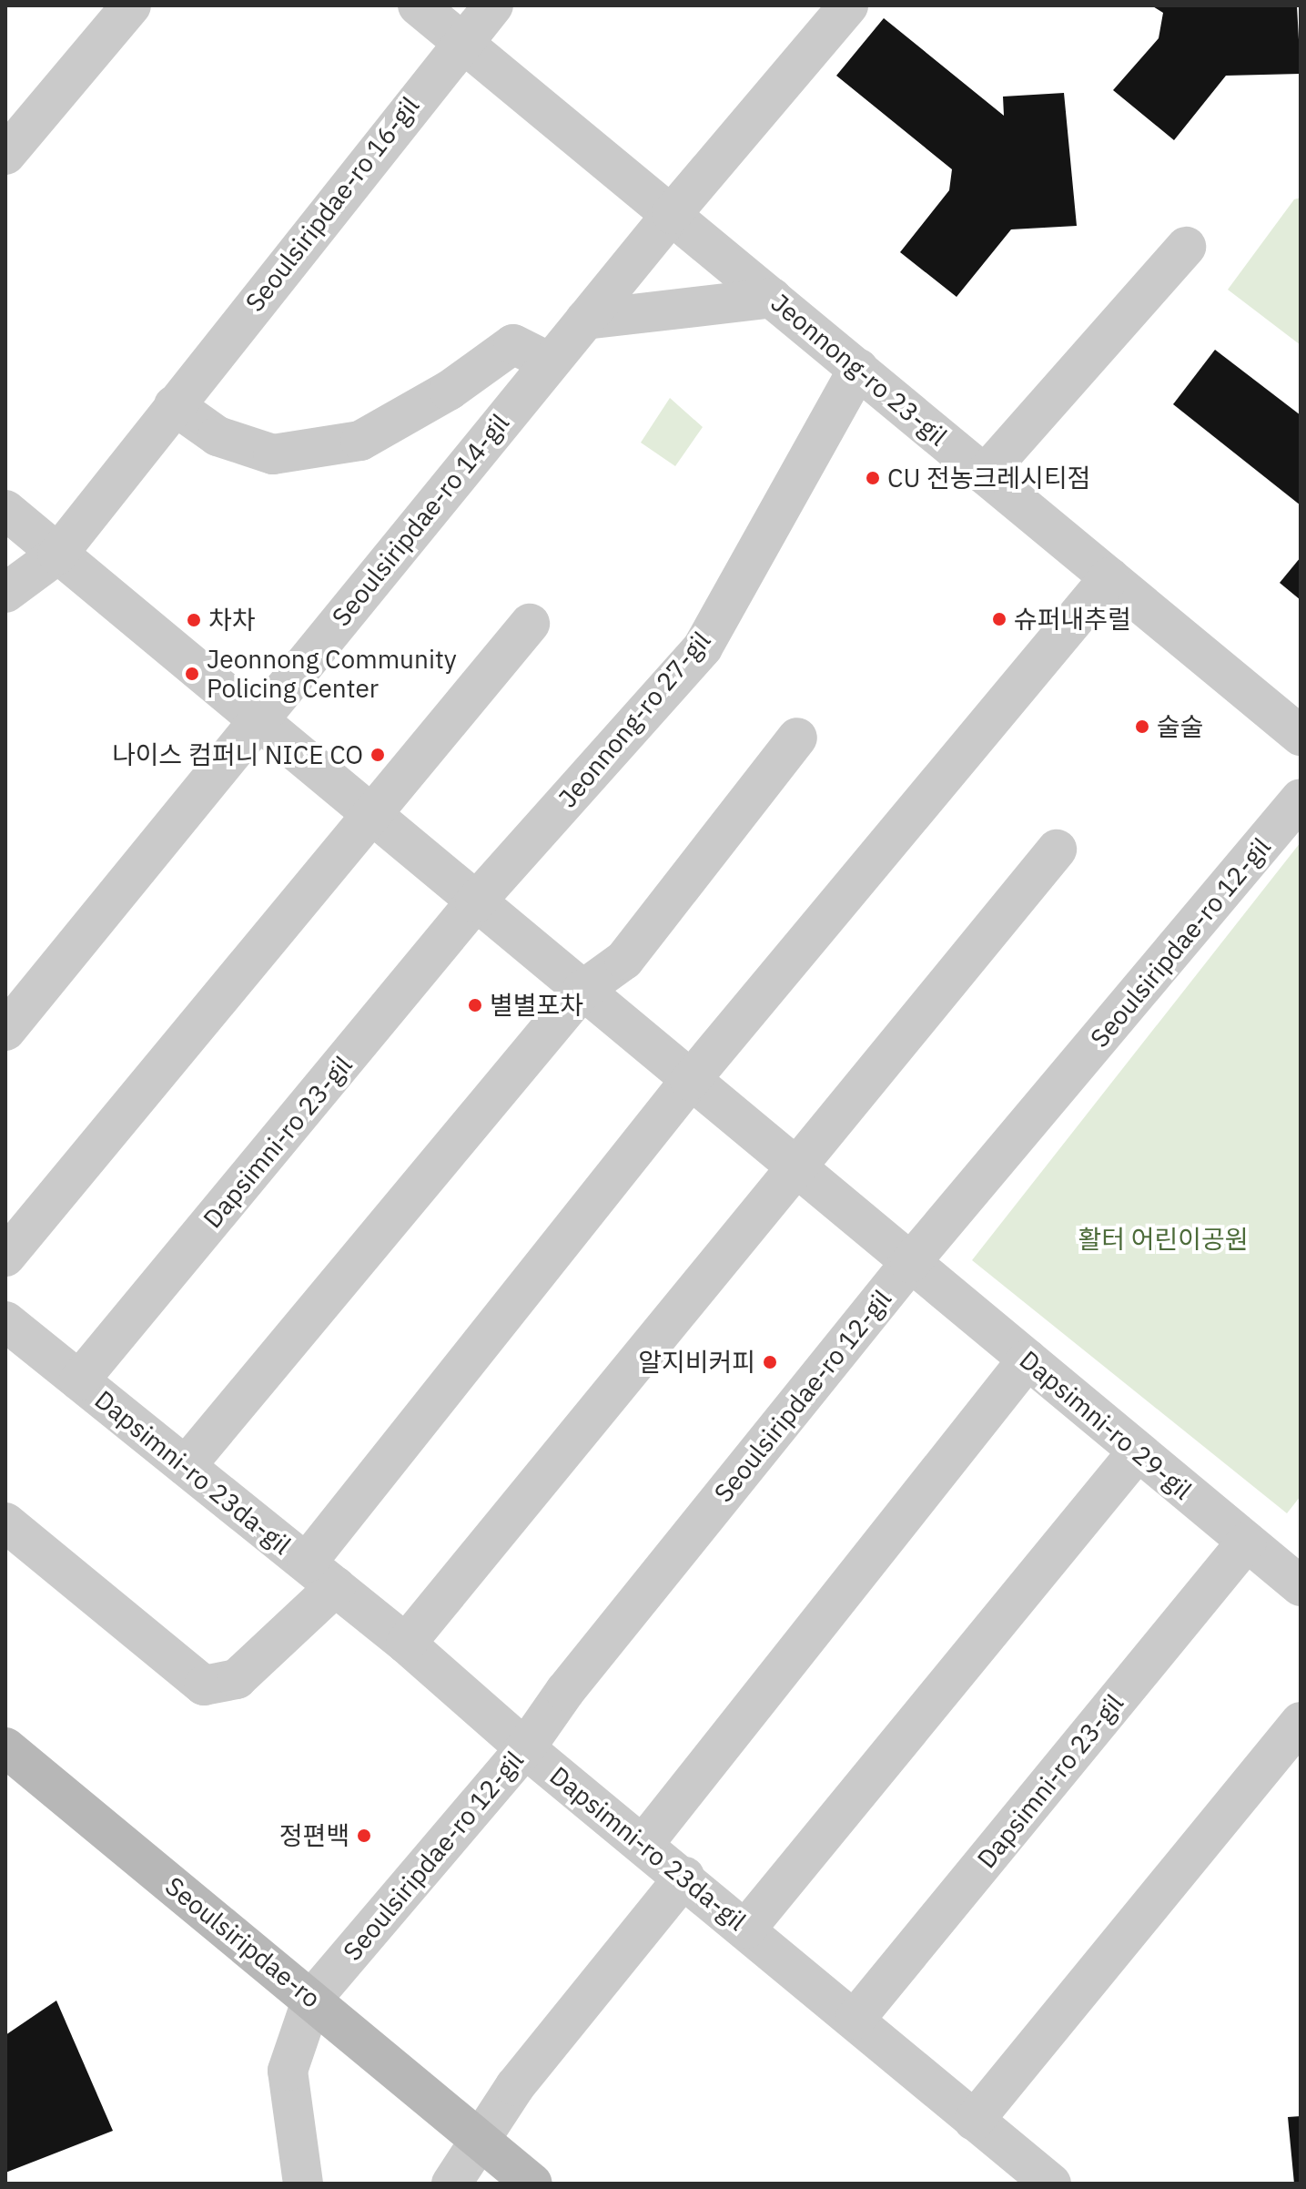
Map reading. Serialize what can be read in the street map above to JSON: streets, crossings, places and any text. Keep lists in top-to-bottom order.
{
  "streets": {
    "main road": ["Seoulsiripdae-ro"],
    "street": [
      "Seoulsiripdae-ro 16-gil",
      "Jeonnong-ro 23-gil",
      "Seoulsiripdae-ro 14-gil",
      "Jeonnong-ro 27-gil",
      "Seoulsiripdae-ro 12-gil",
      "Dapsimni-ro 23-gil",
      "Dapsimni-ro 29-gil",
      "Dapsimni-ro 23da-gil"
    ]
  },
  "crossings": [
    ["Seoulsiripdae-ro 16-gil", "Jeonnong-ro 23-gil"],
    ["Jeonnong-ro 23-gil", "Seoulsiripdae-ro 14-gil"],
    ["Jeonnong-ro 23-gil", "Jeonnong-ro 27-gil"],
    ["Jeonnong-ro 27-gil", "Dapsimni-ro 23-gil"],
    ["Seoulsiripdae-ro 12-gil", "Dapsimni-ro 29-gil"],
    ["Seoulsiripdae-ro 12-gil", "Dapsimni-ro 23da-gil"],
    ["Seoulsiripdae-ro 12-gil", "Seoulsiripdae-ro"],
    ["Dapsimni-ro 23-gil", "Dapsimni-ro 29-gil"],
    ["Dapsimni-ro 23-gil", "Dapsimni-ro 23da-gil"]
  ],
  "parks": ["활터 어린이공원"],
  "places": [
    "CU 전농크레시티점",
    "슈퍼내추럴",
    "차차",
    "Jeonnong Community Policing Center",
    "술술",
    "나이스 컴퍼니 NICE CO",
    "별별포차",
    "알지비커피",
    "정편백"
  ]
}
